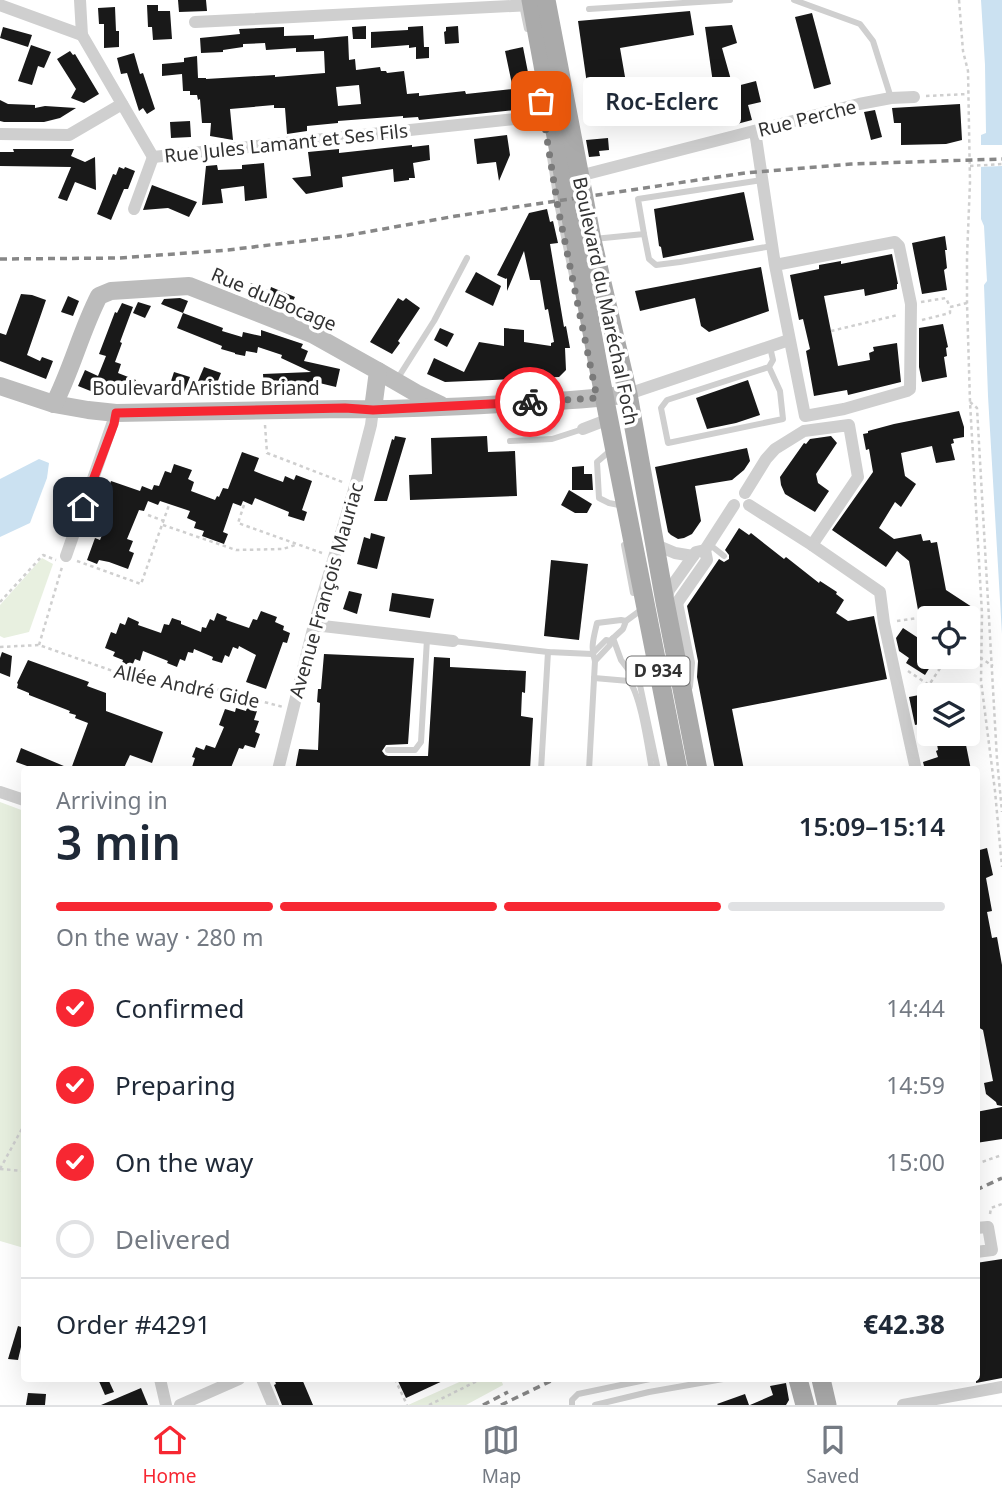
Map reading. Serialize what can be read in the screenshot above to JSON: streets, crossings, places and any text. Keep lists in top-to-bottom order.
{
  "streets": {
    "main road": [
      "Rue du Bocage",
      "Boulevard du Maréchal Foch",
      "Boulevard Aristide Briand",
      "D 934"
    ],
    "street": ["Rue Perche", "Rue Jules Lamant et Ses Fils", "Avenue François Mauriac"],
    "path": ["Allée André Gide"]
  },
  "crossings": [
    ["Rue Perche", "Boulevard du Maréchal Foch"],
    ["Rue Jules Lamant et Ses Fils", "Boulevard du Maréchal Foch"],
    ["Rue du Bocage", "Boulevard Aristide Briand"],
    ["Boulevard du Maréchal Foch", "Boulevard Aristide Briand"],
    ["Boulevard Aristide Briand", "Avenue François Mauriac"],
    ["Avenue François Mauriac", "Allée André Gide"]
  ],
  "places": ["Roc-Eclerc"],
  "page": {
    "bubble": "Roc-Eclerc",
    "heading": ["3 min", "Arriving in", "15:09–15:14"],
    "panel": ["Order #4291", "€42.38"],
    "bar": "On the way · 280 m",
    "list": [
      ["Confirmed", "14:44"],
      ["Preparing", "14:59"],
      ["On the way", "15:00"],
      "Delivered"
    ],
    "tabs": ["Home", "Map", "Saved"]
  }
}
